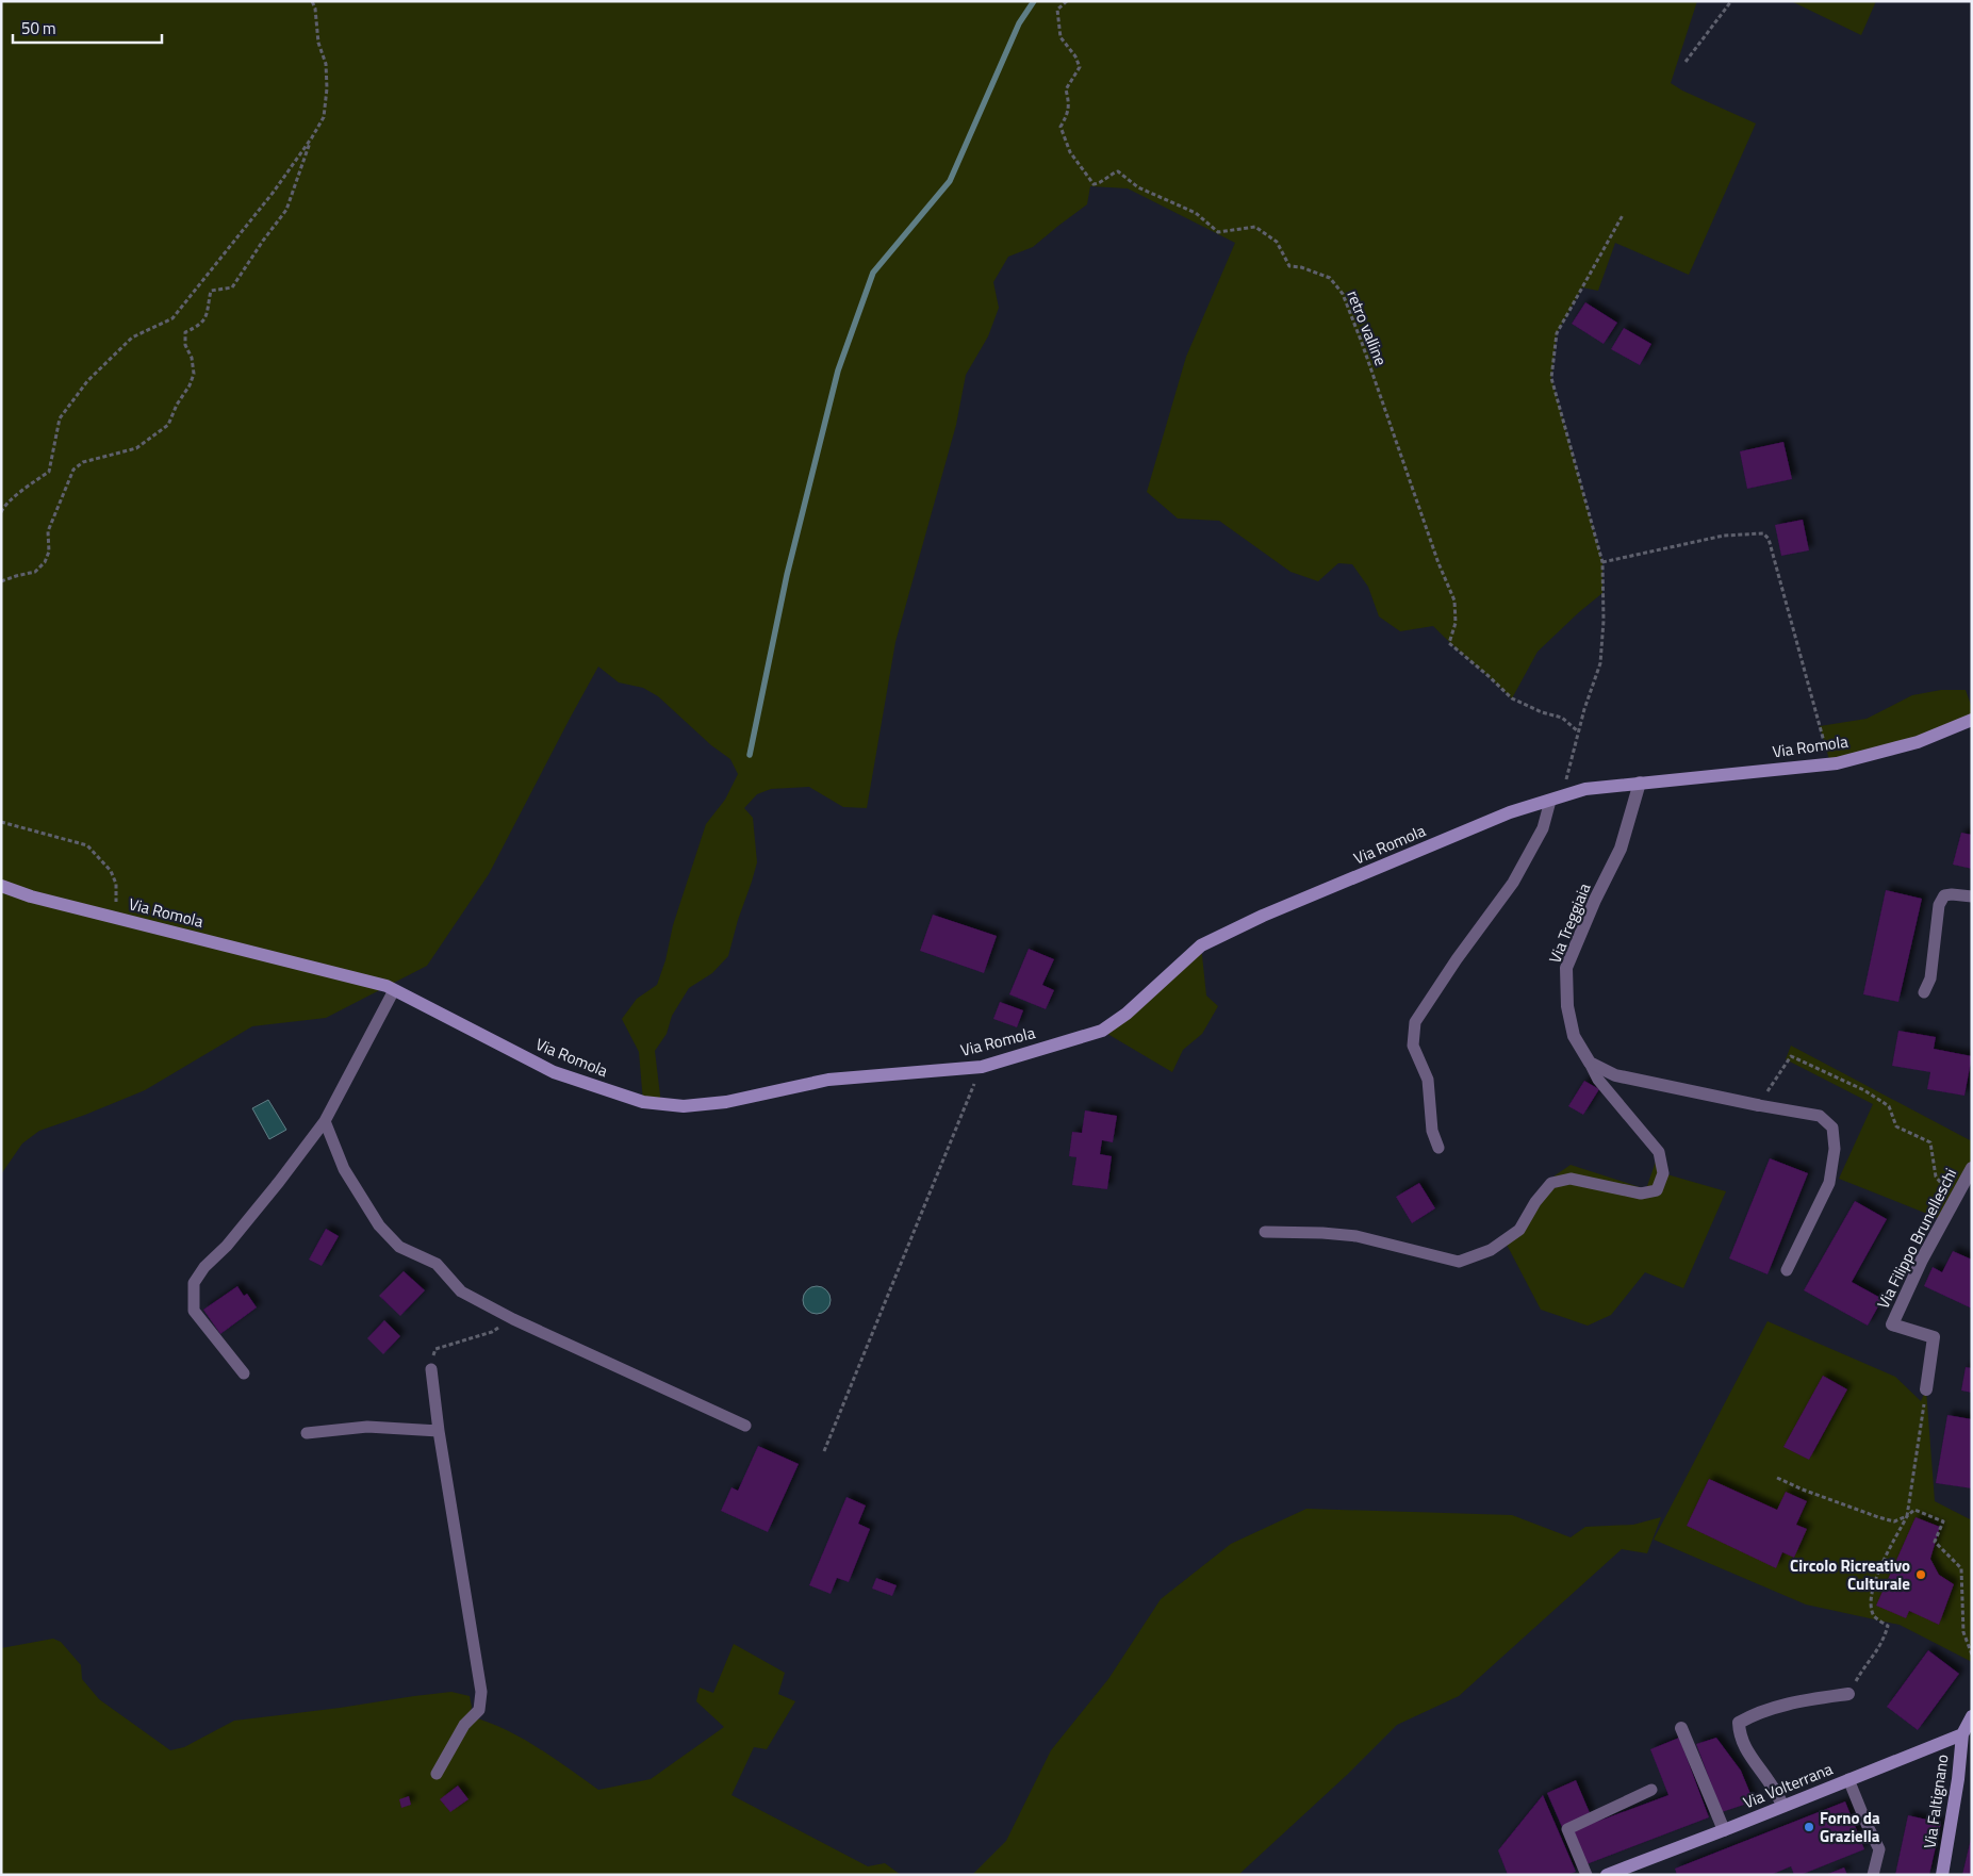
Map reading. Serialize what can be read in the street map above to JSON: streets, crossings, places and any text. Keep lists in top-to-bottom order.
{
  "streets": {
    "street": [
      "Via Romola",
      "Via Treggiaia",
      "Via Filippo Brunelleschi",
      "Via Volterrana",
      "Via Faltignano"
    ],
    "path": ["retro valline"]
  },
  "crossings": [
    ["Via Romola", "Via Treggiaia"],
    ["Via Volterrana", "Via Faltignano"]
  ],
  "places": ["Circolo Ricreativo Culturale", "Forno da Graziella"],
  "scale_bar": "50 m"
}
